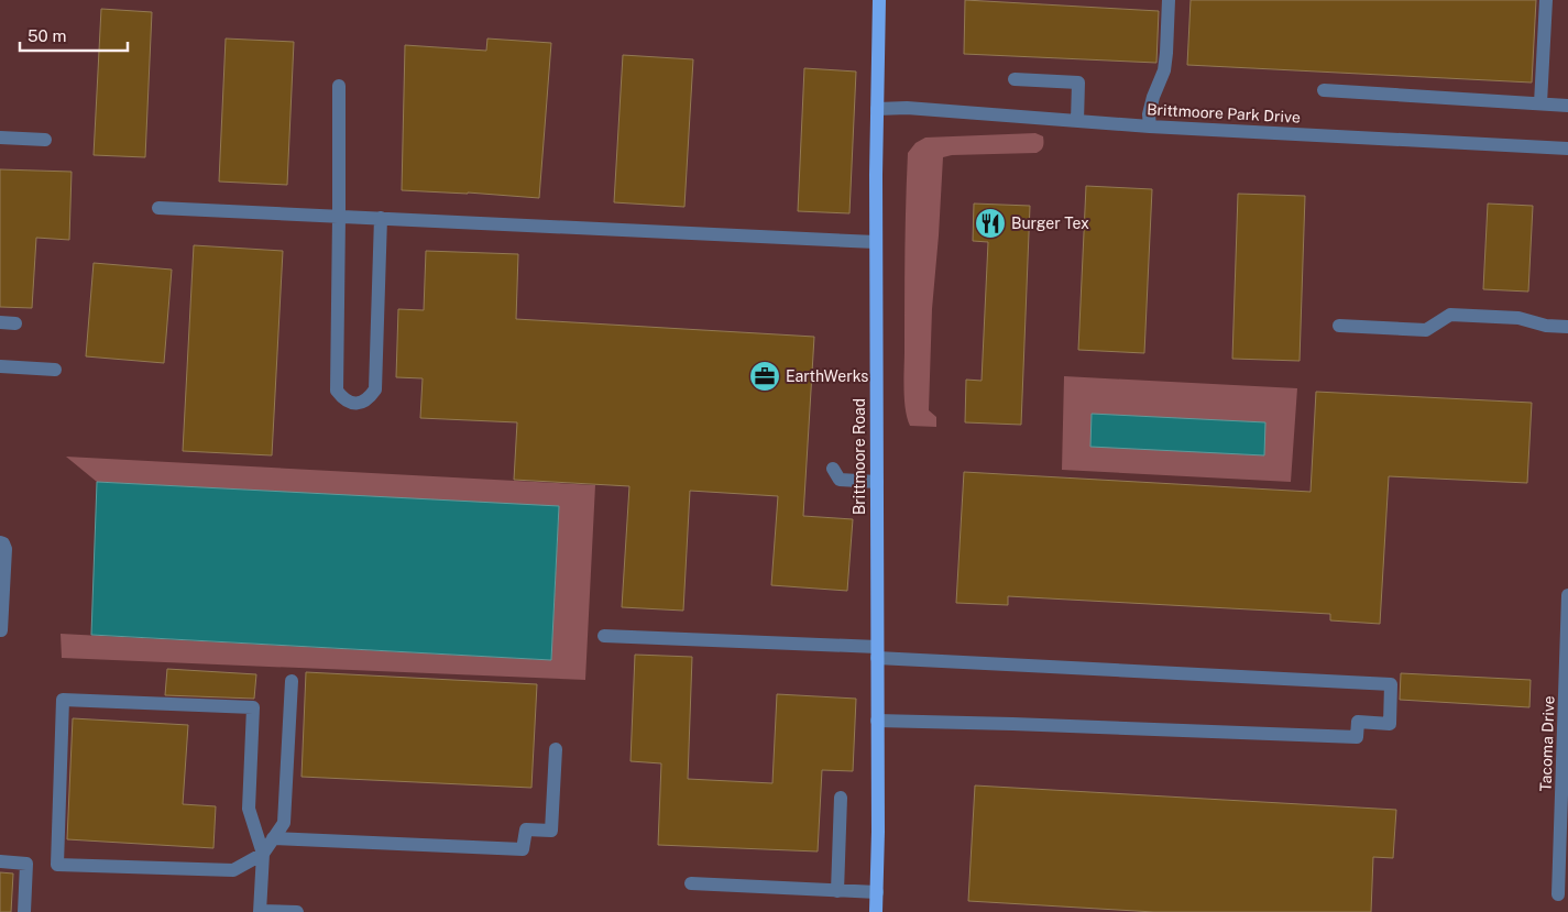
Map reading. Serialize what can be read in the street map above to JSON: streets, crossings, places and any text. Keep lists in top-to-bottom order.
{
  "streets": {
    "main road": ["Brittmoore Road"],
    "street": ["Brittmoore Park Drive", "Tacoma Drive"]
  },
  "crossings": [
    ["Brittmoore Park Drive", "Brittmoore Road"]
  ],
  "places": {
    "restaurant": ["Burger Tex"],
    "office": ["EarthWerks"]
  },
  "scale_bar": "50 m"
}
